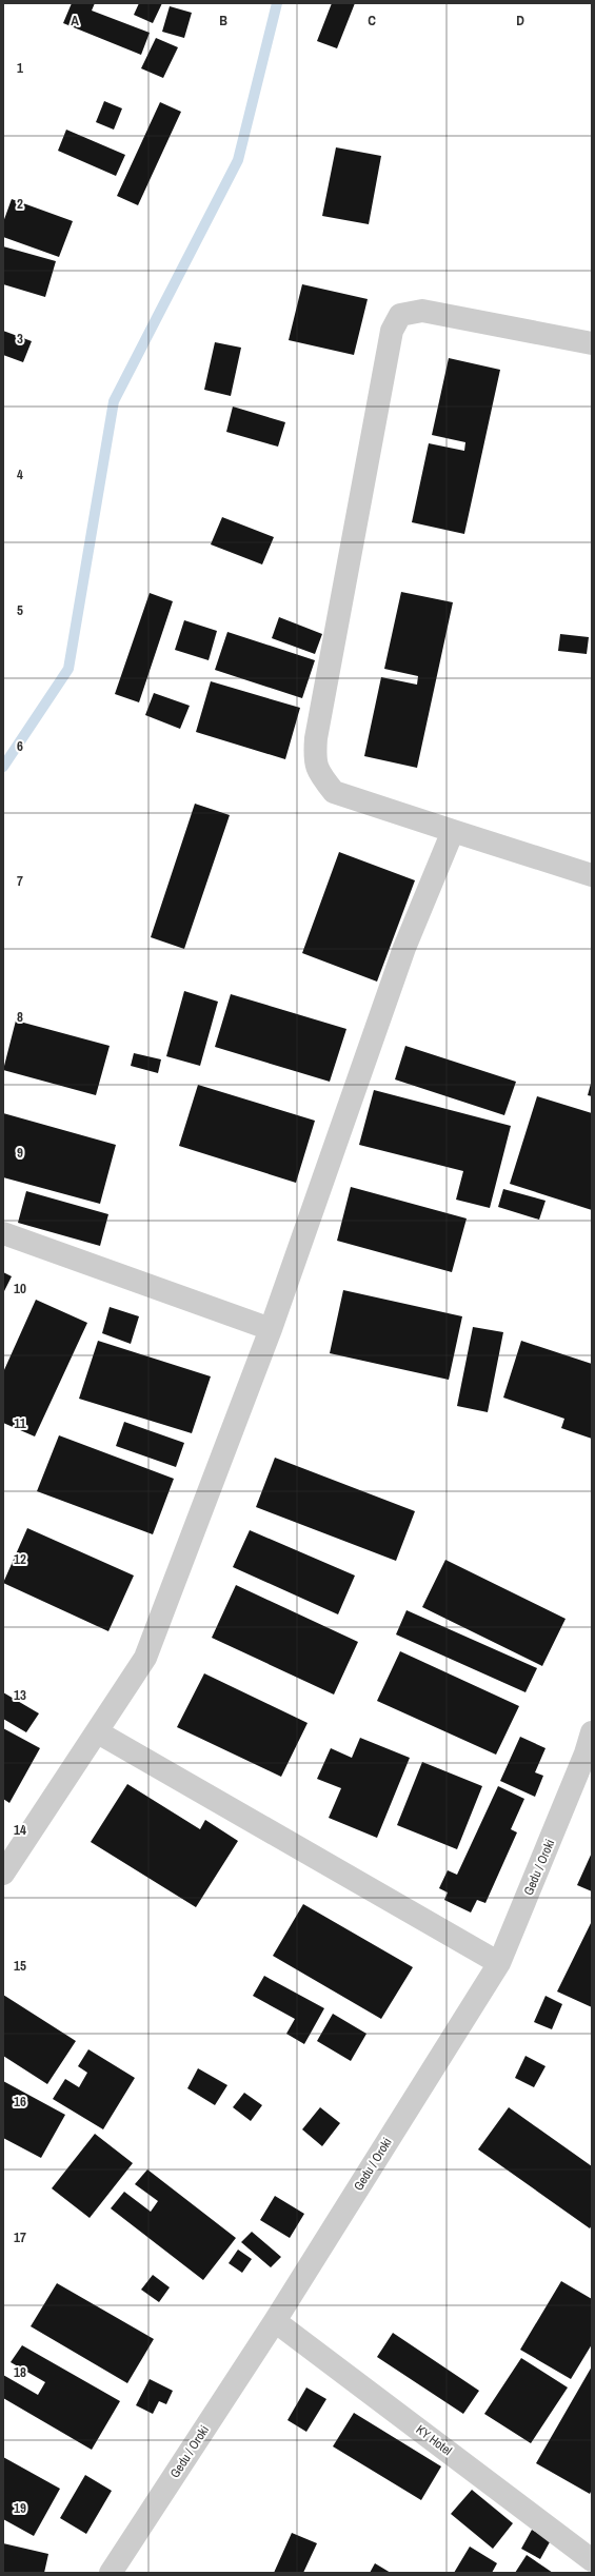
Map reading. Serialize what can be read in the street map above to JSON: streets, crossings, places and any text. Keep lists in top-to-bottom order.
{
  "streets": {
    "street": ["Gedu / Oroki", "KY Hotel"]
  },
  "crossings": [
    ["Gedu / Oroki", "KY Hotel"]
  ],
  "grid": {
    "columns": [
      "A",
      "B",
      "C",
      "D"
    ],
    "rows": [
      "1",
      "2",
      "3",
      "4",
      "5",
      "6",
      "7",
      "8",
      "9",
      "10",
      "11",
      "12",
      "13",
      "14",
      "15",
      "16",
      "17",
      "18",
      "19"
    ]
  }
}
